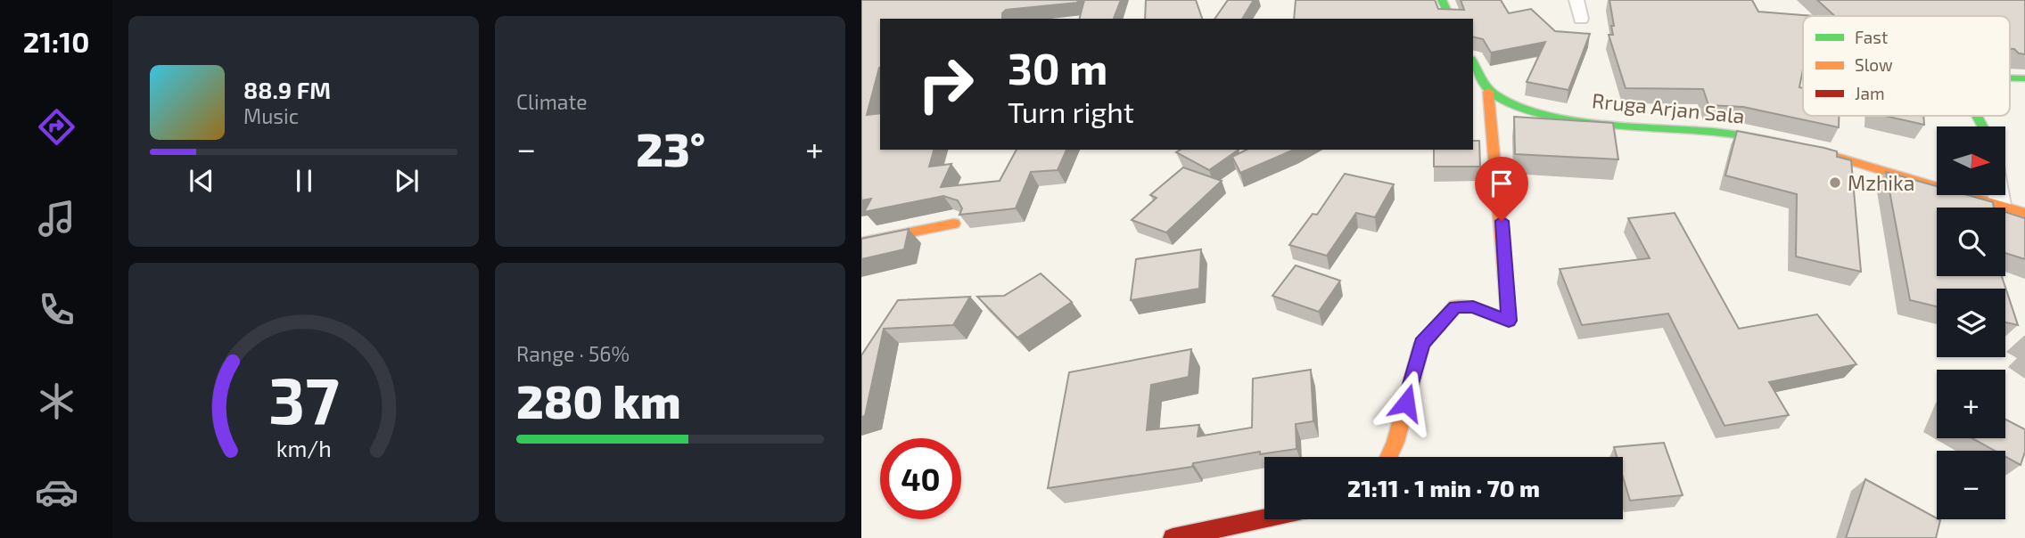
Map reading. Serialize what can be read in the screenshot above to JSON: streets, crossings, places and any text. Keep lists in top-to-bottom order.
{
  "streets": {
    "street": ["Rruga Arjan Sala"]
  },
  "places": ["Mzhika"],
  "legend": ["Fast", "Slow", "Jam"],
  "north": "right",
  "page": {
    "tabs": "21:10",
    "tile": [
      "Climate",
      ["Range · 56%", "280 km"]
    ],
    "turn": ["30 m", "Turn right"],
    "song": ["88.9 FM", "Music"],
    "heat": ["−", "23°", "+"],
    "map_buttons": ["+", "−"],
    "limit": "40",
    "trip": "21:11 · 1 min · 70 m",
    "gauge": ["37", "km/h"]
  }
}
